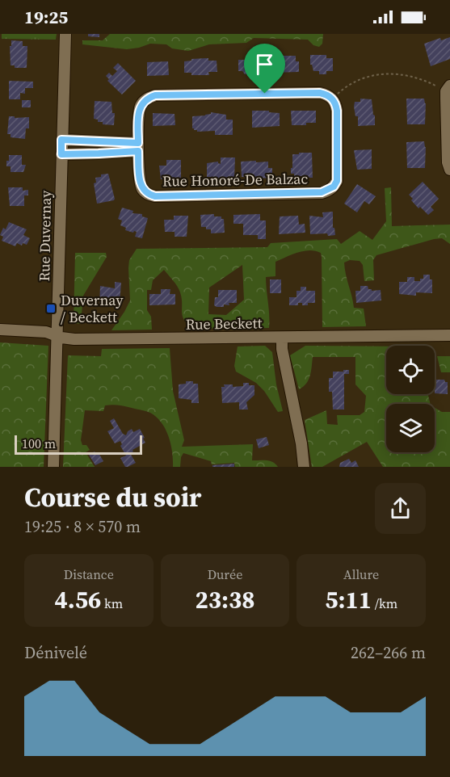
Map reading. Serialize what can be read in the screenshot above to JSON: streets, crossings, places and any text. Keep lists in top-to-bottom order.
{
  "streets": {
    "street": ["Rue Honoré-De Balzac", "Rue Duvernay", "Rue Beckett"]
  },
  "crossings": [
    ["Rue Duvernay", "Rue Beckett"]
  ],
  "places": {
    "transit": ["Duvernay / Beckett"]
  },
  "scale_bar": "100 m",
  "page": {
    "status": "19:25",
    "scale": "100 m",
    "heading": ["Course du soir", "19:25 · 8 × 570 m"],
    "stats": [
      ["Distance", "4.56 km"],
      ["Durée", "23:38"],
      ["Allure", "5:11 /km"]
    ],
    "chart": ["Dénivelé", "262–266 m"]
  }
}
